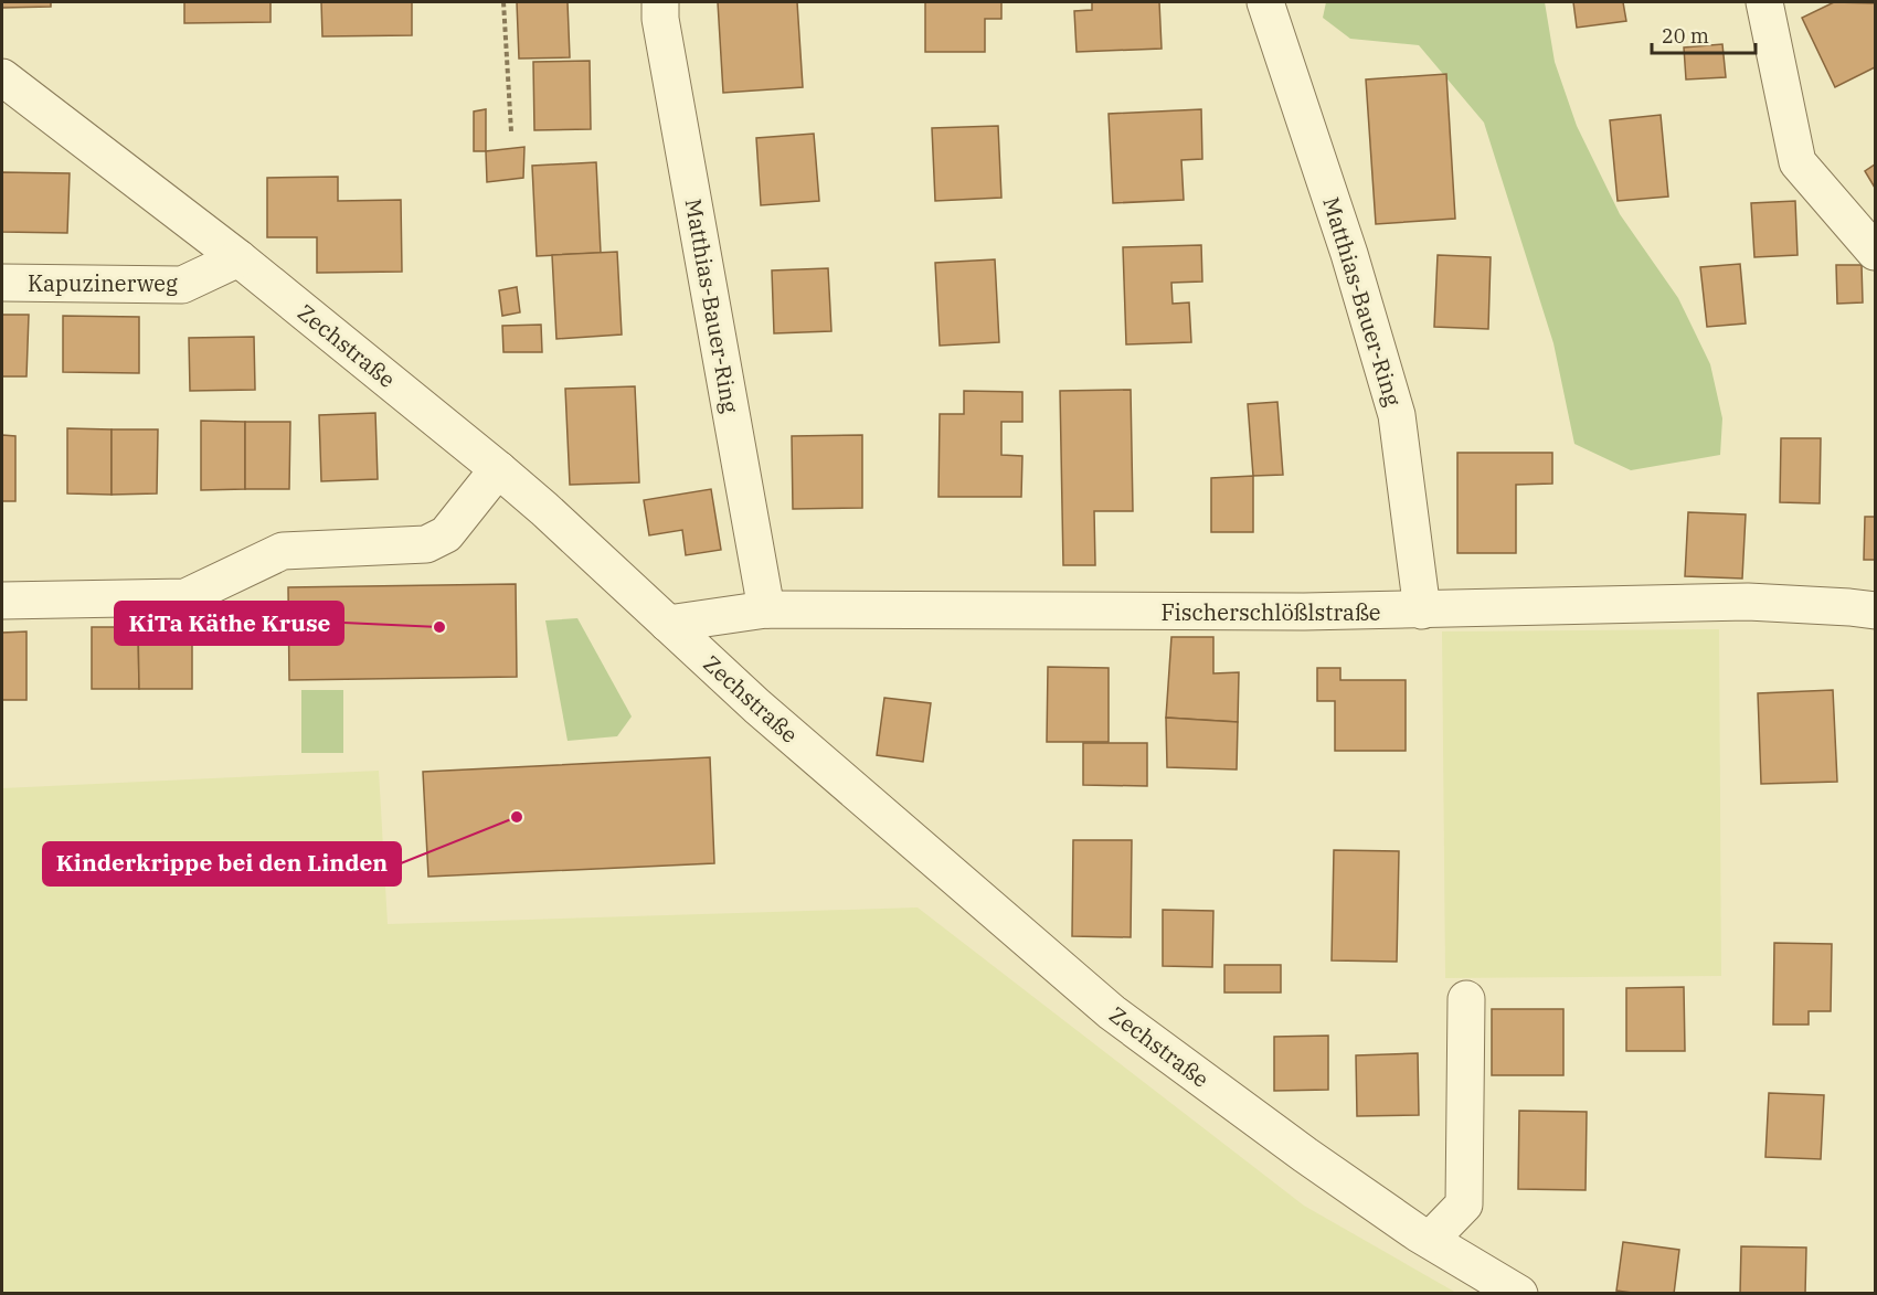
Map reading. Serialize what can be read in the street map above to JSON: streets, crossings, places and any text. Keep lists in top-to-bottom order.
{
  "streets": {
    "street": [
      "Kapuzinerweg",
      "Matthias-Bauer-Ring",
      "Zechstraße",
      "Fischerschlößlstraße"
    ]
  },
  "crossings": [
    ["Kapuzinerweg", "Zechstraße"],
    ["Matthias-Bauer-Ring", "Fischerschlößlstraße"],
    ["Zechstraße", "Fischerschlößlstraße"]
  ],
  "places": ["KiTa Käthe Kruse", "Kinderkrippe bei den Linden"],
  "scale_bar": "20 m"
}
